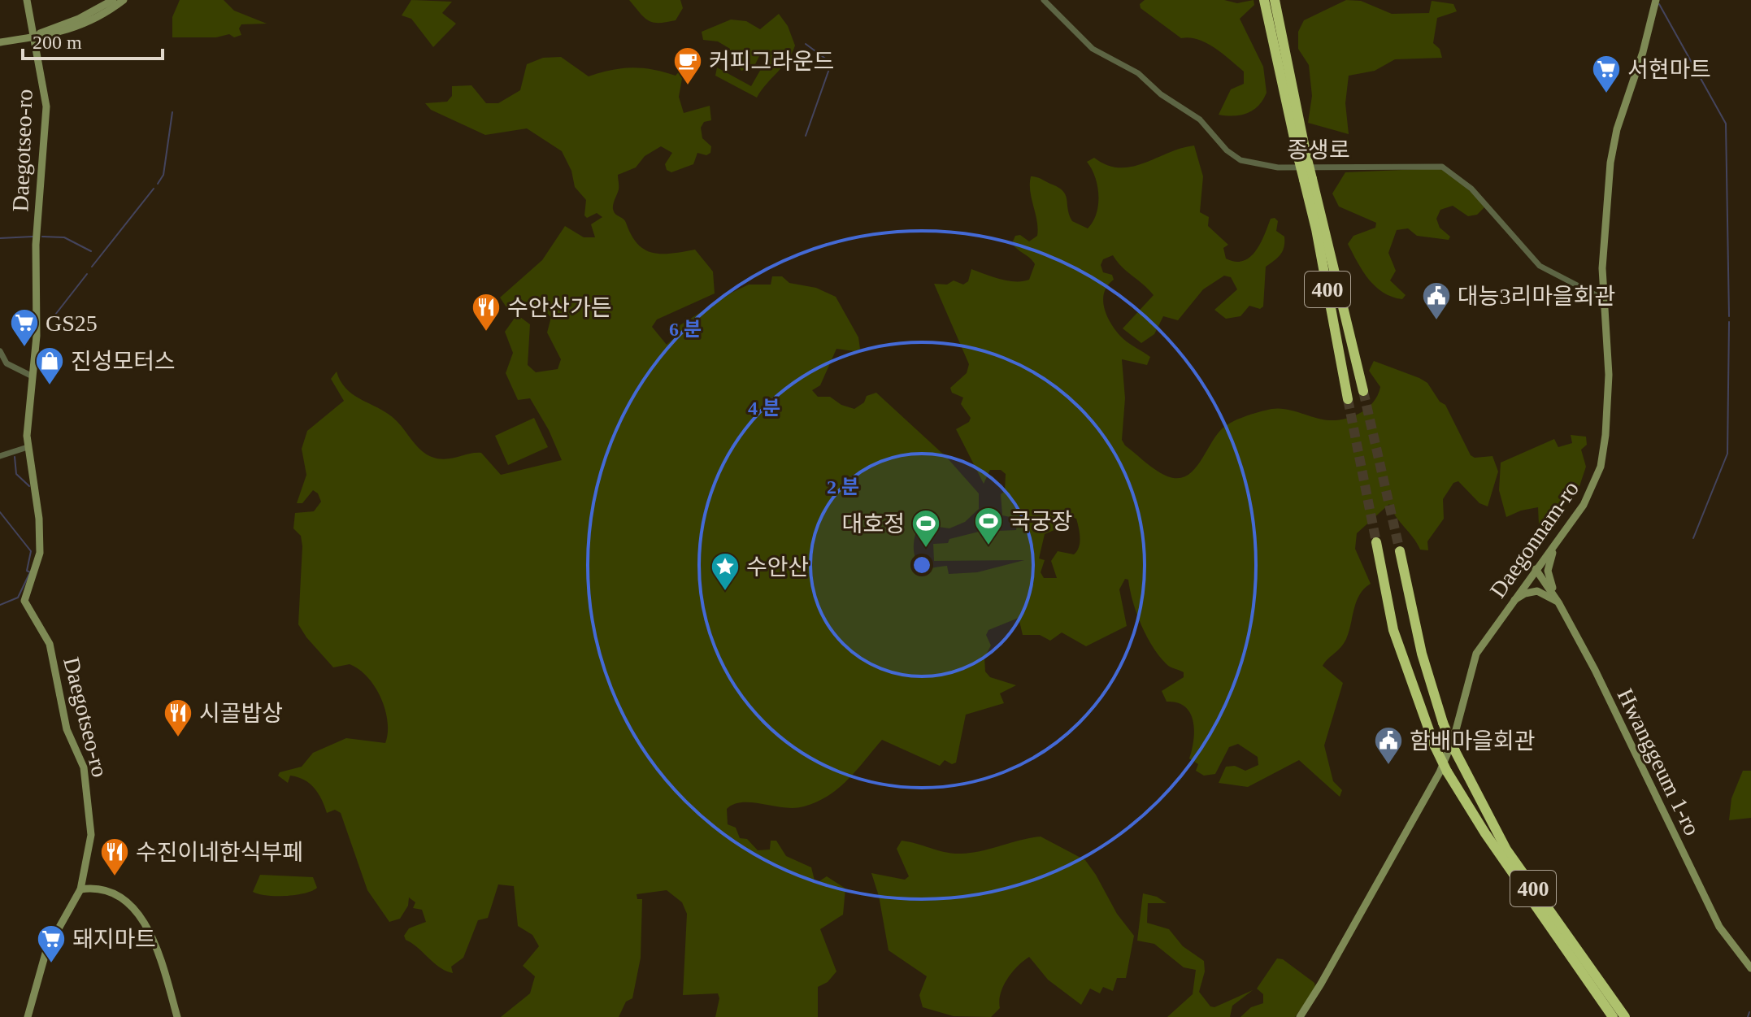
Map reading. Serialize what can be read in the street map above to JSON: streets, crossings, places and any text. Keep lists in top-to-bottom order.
{
  "streets": {
    "highway": ["400"],
    "street": [
      "종생로",
      "Daegotseo-ro",
      "Daegonnam-ro",
      "Hwanggeum 1-ro"
    ]
  },
  "crossings": [
    ["종생로", "Daegonnam-ro"],
    ["Daegonnam-ro", "Hwanggeum 1-ro"]
  ],
  "places": {
    "cafe": ["커피그라운드"],
    "supermarket": ["서현마트", "GS25", "돼지마트"],
    "public building": ["대능3리마을회관", "함배마을회관"],
    "restaurant": ["수안산가든", "시골밥상", "수진이네한식부페"],
    "shop": ["진성모터스"],
    "sports": ["국궁장", "대호정"],
    "place": ["수안산"]
  },
  "scale_bar": "200 m",
  "rings": ["6 분", "4 분", "2 분"]
}
